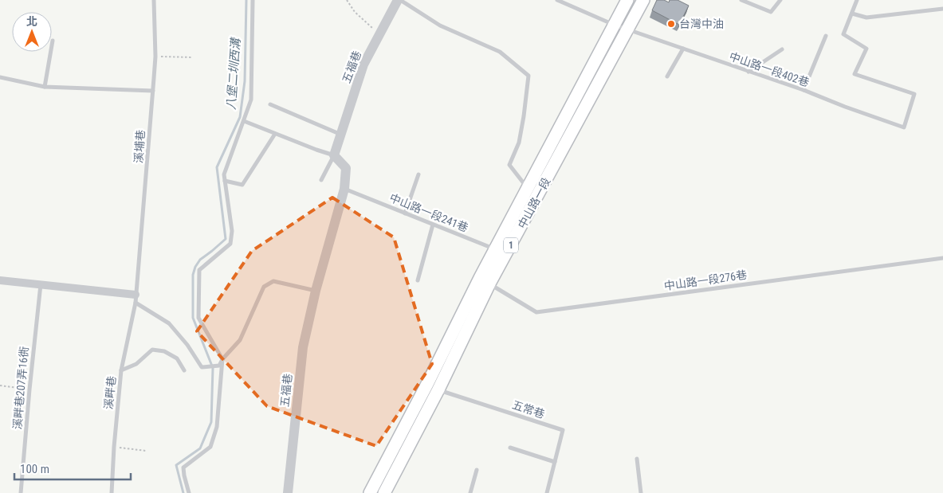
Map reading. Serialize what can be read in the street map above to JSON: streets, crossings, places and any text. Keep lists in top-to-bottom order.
{
  "streets": {
    "main road": ["中山路一段", "1"],
    "street": ["五福巷"],
    "lane": [
      "中山路一段402巷",
      "溪埔巷",
      "中山路一段241巷",
      "中山路一段276巷",
      "溪畔巷207弄16衖",
      "溪畔巷",
      "五常巷"
    ]
  },
  "crossings": [
    ["五福巷", "中山路一段241巷"],
    ["中山路一段402巷", "中山路一段"],
    ["溪埔巷", "溪畔巷"],
    ["中山路一段", "中山路一段241巷"],
    ["中山路一段", "中山路一段276巷"],
    ["中山路一段", "五常巷"]
  ],
  "water": ["八堡二圳西溝"],
  "places": ["台灣中油"],
  "scale_bar": "100 m",
  "north": "top"
}
